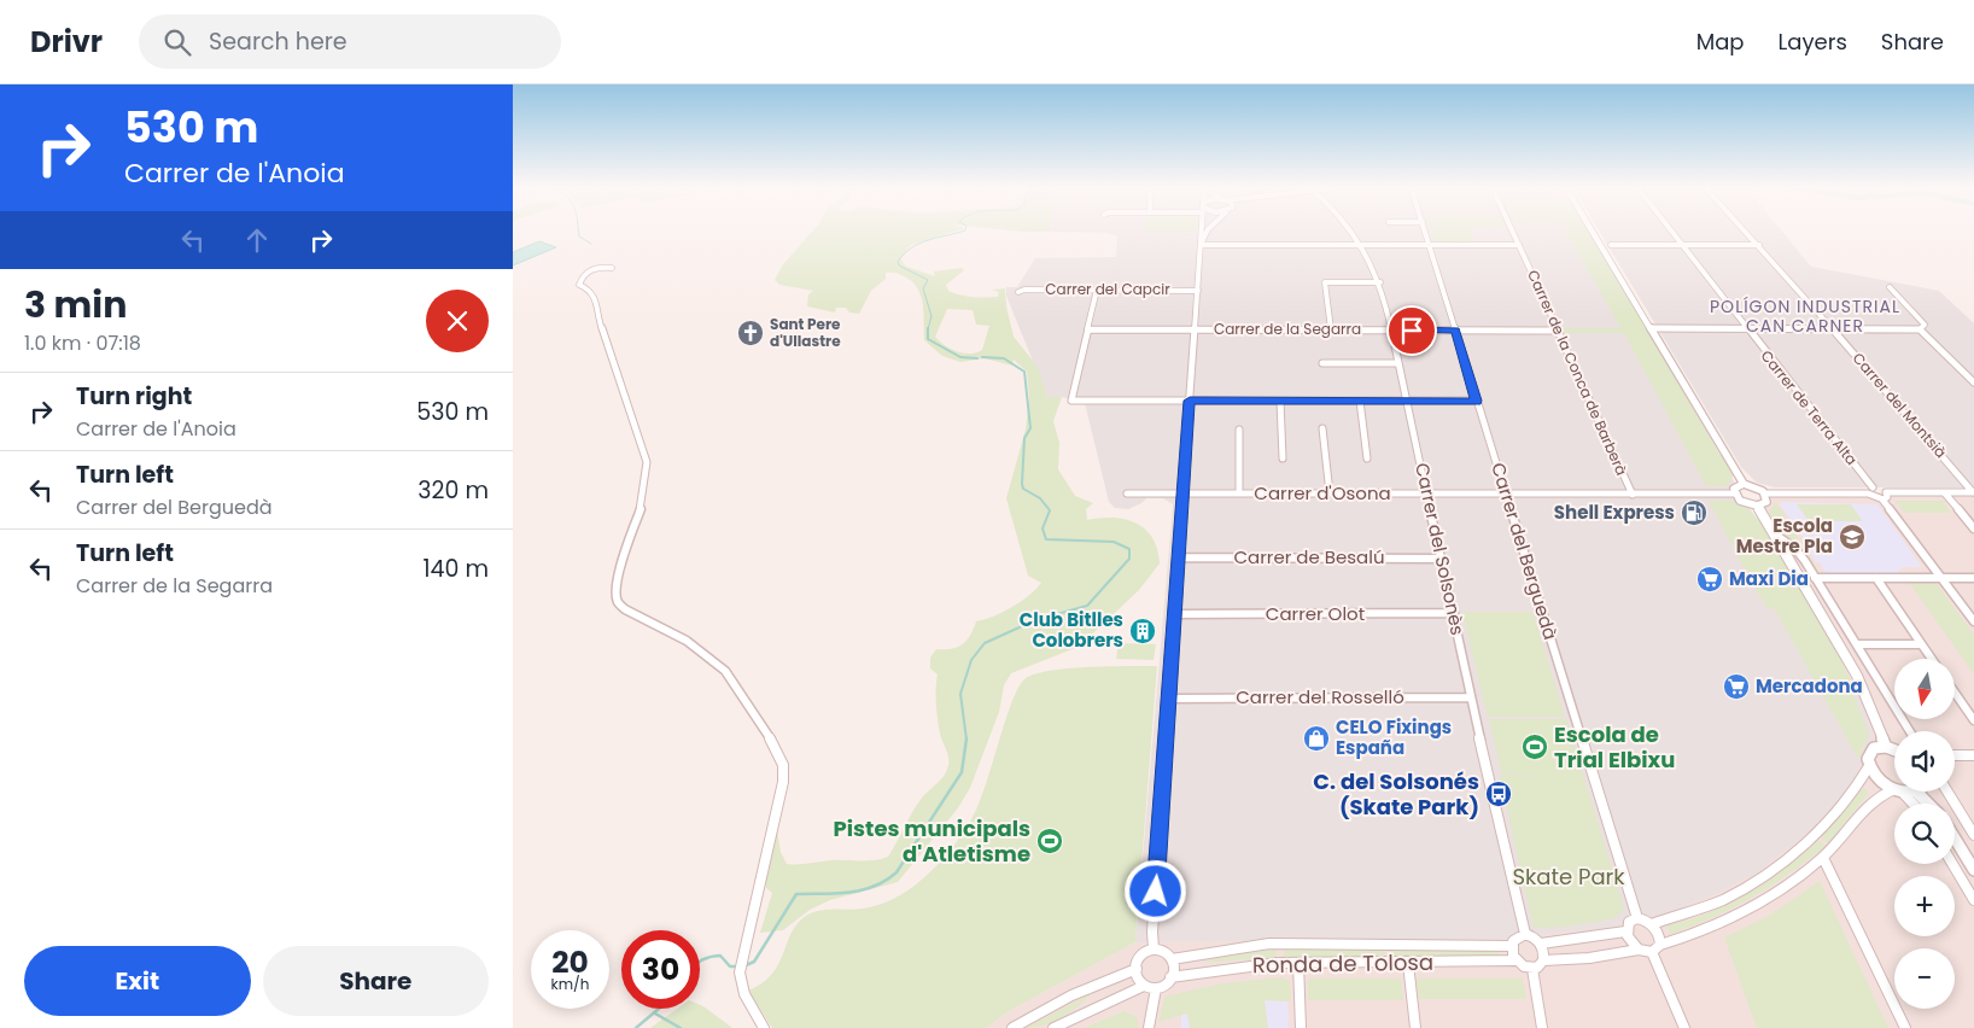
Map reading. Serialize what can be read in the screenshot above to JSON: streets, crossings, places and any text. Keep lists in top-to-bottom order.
{
  "streets": {
    "street": [
      "Carrer del Capcir",
      "Carrer de la Segarra",
      "Carrer de la Conca de Barberà",
      "Carrer del Montsià",
      "Carrer de Terra Alta",
      "Carrer d'Osona",
      "Carrer del Solsonès",
      "Carrer del Berguedà",
      "Carrer de Besalú",
      "Carrer Olot",
      "Carrer del Rosselló",
      "Ronda de Tolosa"
    ]
  },
  "crossings": [
    ["Carrer de la Segarra", "Carrer de la Conca de Barberà"],
    ["Carrer de la Segarra", "Carrer del Solsonès"],
    ["Carrer de la Segarra", "Carrer del Berguedà"],
    ["Carrer de la Conca de Barberà", "Carrer d'Osona"],
    ["Carrer d'Osona", "Carrer del Solsonès"],
    ["Carrer d'Osona", "Carrer del Berguedà"],
    ["Carrer del Solsonès", "Carrer de Besalú"],
    ["Carrer del Solsonès", "Carrer Olot"],
    ["Carrer del Solsonès", "Carrer del Rosselló"],
    ["Carrer del Solsonès", "Ronda de Tolosa"]
  ],
  "districts": ["POLÍGON INDUSTRIAL CAN CARNER"],
  "parks": ["Skate Park"],
  "places": {
    "church": ["Sant Pere d'Ullastre"],
    "fuel station": ["Shell Express"],
    "school or university": ["Escola Mestre Pla"],
    "supermarket": ["Maxi Dia", "Mercadona"],
    "building": ["Club Bitlles Colobrers"],
    "shop": ["CELO Fixings España"],
    "sports": ["Escola de Trial Elbixu", "Pistes municipals d'Atletisme"],
    "bus stop": ["C. del Solsonés (Skate Park)"]
  },
  "north": "bottom",
  "page": {
    "header": "Drivr",
    "search": "Search here",
    "nav": ["Map", "Layers", "Share"],
    "turn": ["530 m", "Carrer de l'Anoia"],
    "heading": ["3 min", "1.0 km · 07:18"],
    "list": [
      {
        "name": "Turn right",
        "note": "Carrer de l'Anoia",
        "value": "530 m"
      },
      {
        "name": "Turn left",
        "note": "Carrer del Berguedà",
        "value": "320 m"
      },
      {
        "name": "Turn left",
        "note": "Carrer de la Segarra",
        "value": "140 m"
      }
    ],
    "map_buttons": ["+", "−"],
    "speed": "20 km/h",
    "limit": "30",
    "buttons": ["Exit", "Share"]
  }
}
